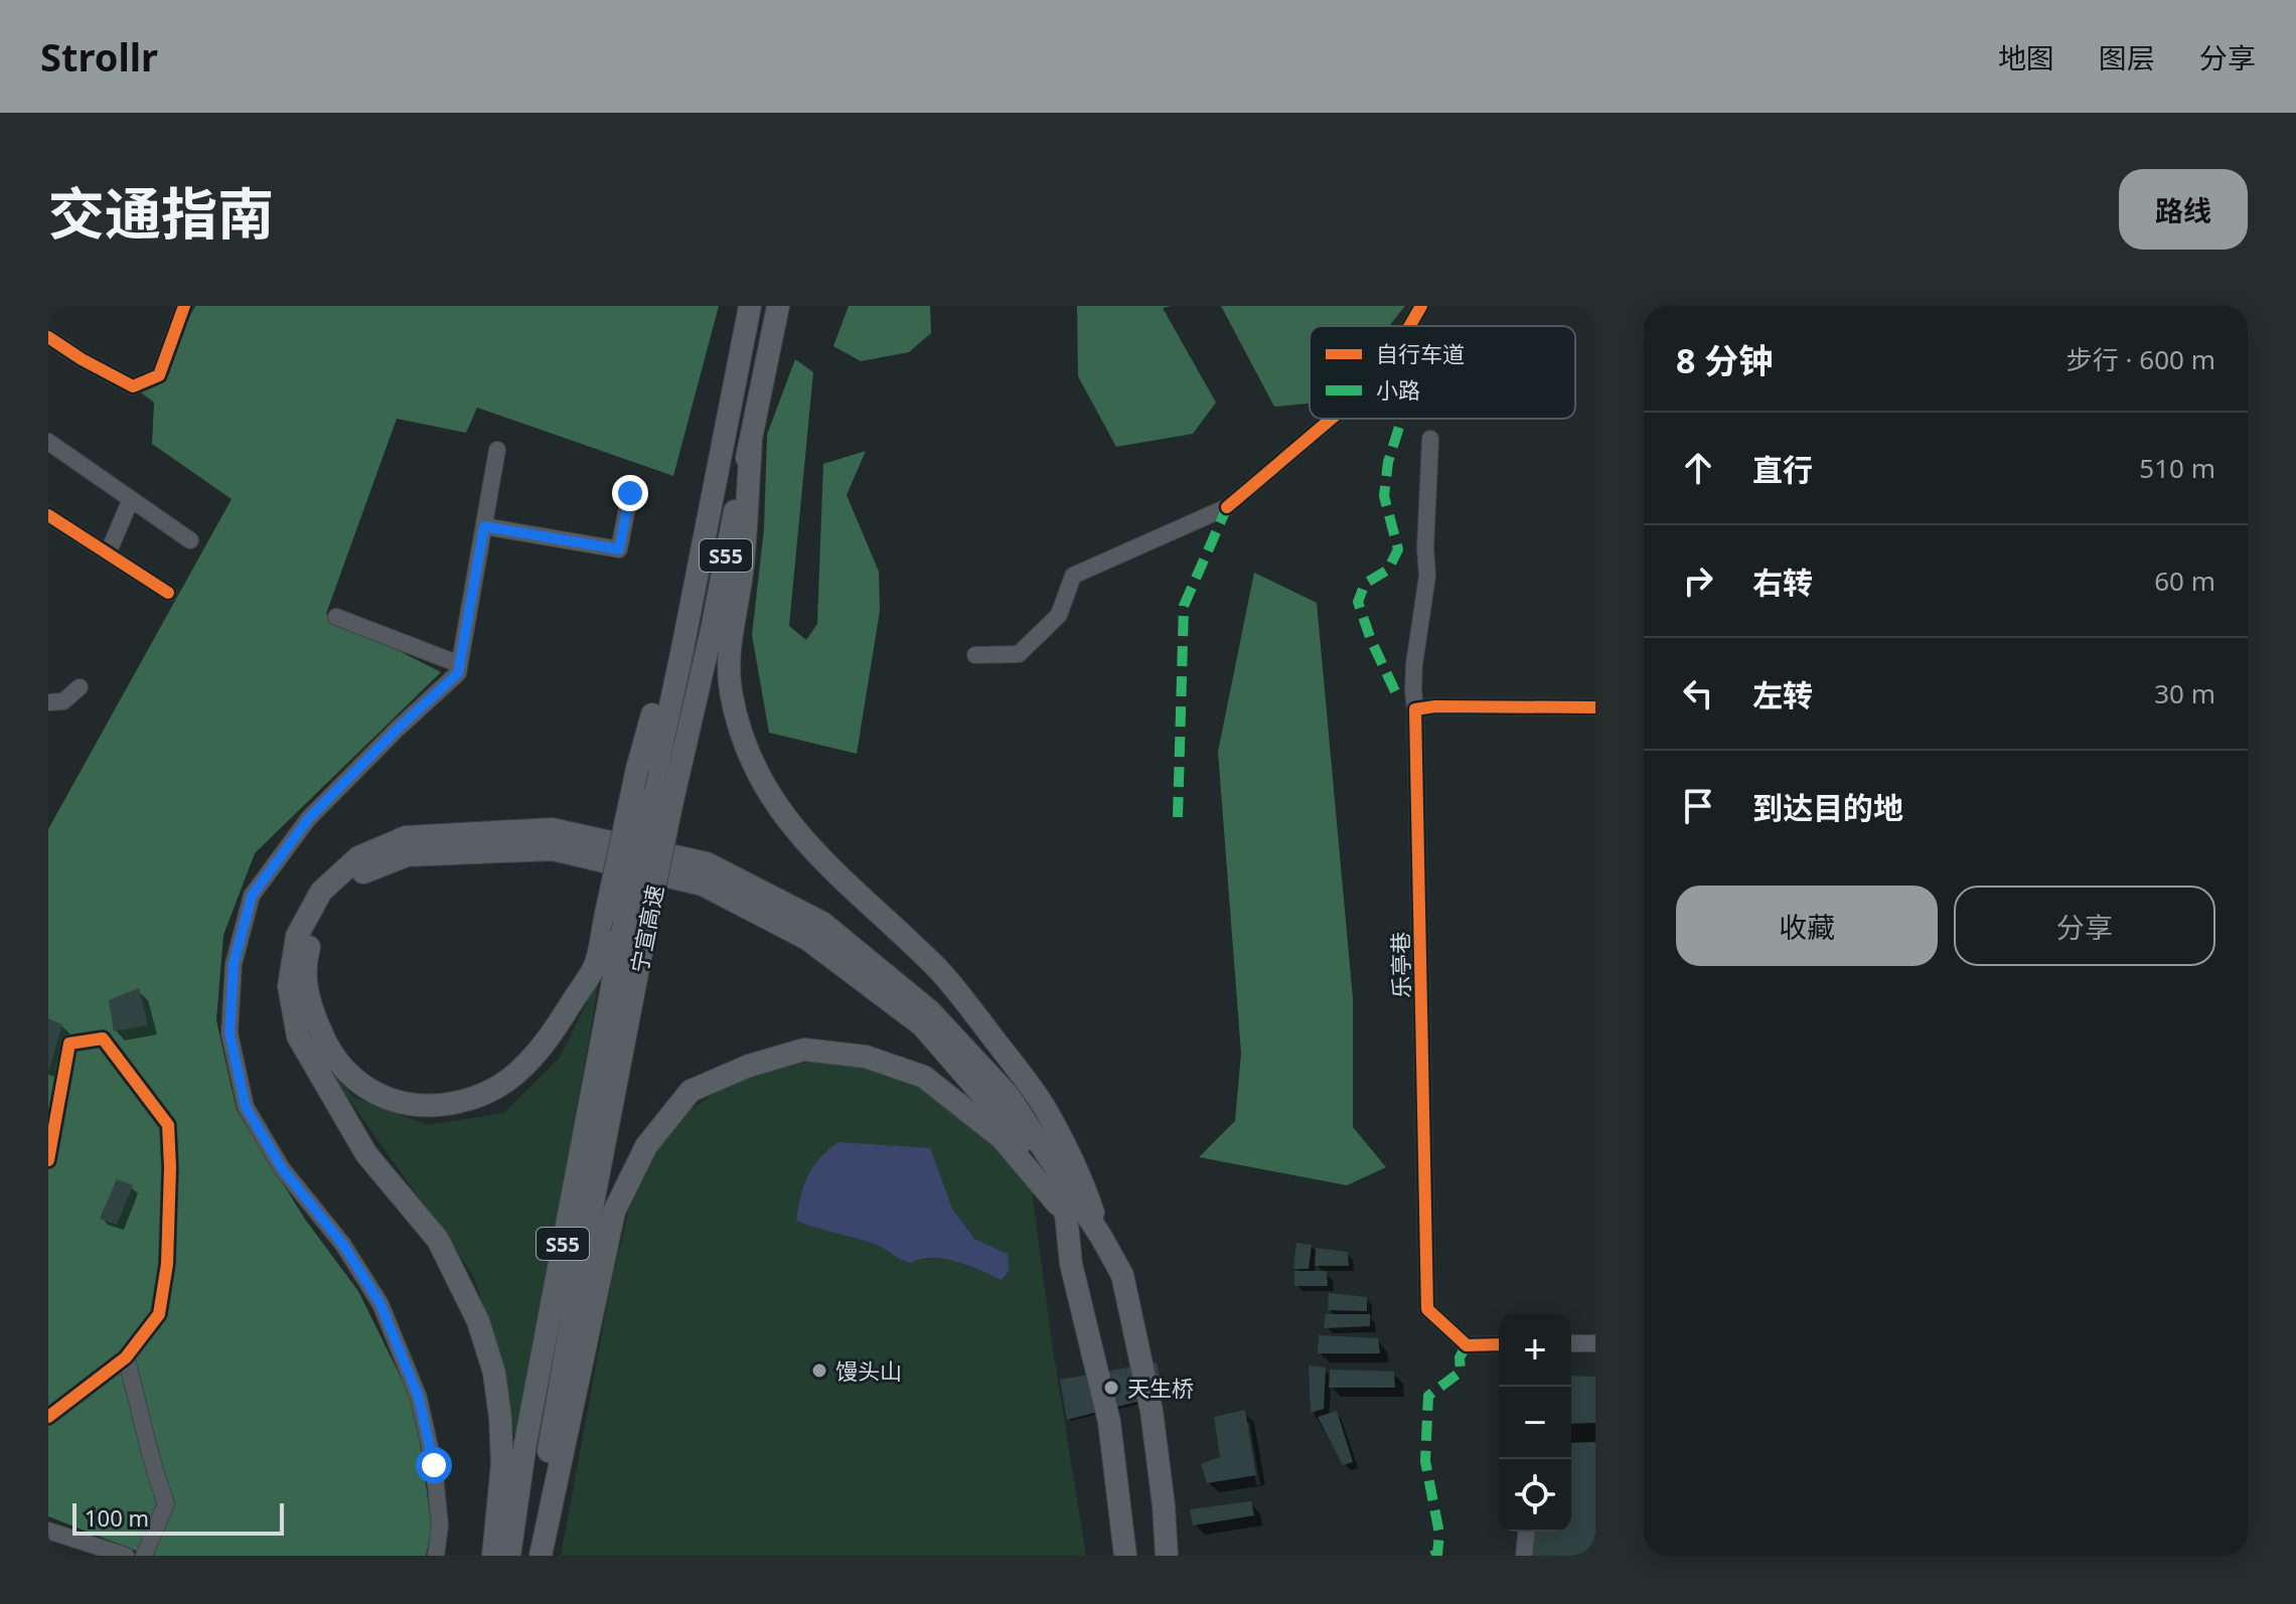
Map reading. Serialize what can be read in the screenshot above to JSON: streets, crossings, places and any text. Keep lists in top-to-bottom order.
{
  "streets": {
    "highway": ["S55", "宁宣高速"],
    "street": ["乐亭巷"]
  },
  "places": ["馒头山", "天生桥"],
  "legend": ["自行车道", "小路"],
  "scale_bar": "100 m",
  "page": {
    "header": "Strollr",
    "nav": ["地图", "图层", "分享"],
    "title": "交通指南",
    "buttons": [
      "路线",
      ["收藏", "分享"]
    ],
    "heading": ["8 分钟", "步行 · 600 m"],
    "list": [
      ["直行", "510 m"],
      ["右转", "60 m"],
      ["左转", "30 m"],
      "到达目的地"
    ],
    "map_buttons": ["+", "−"],
    "scale": "100 m"
  }
}
